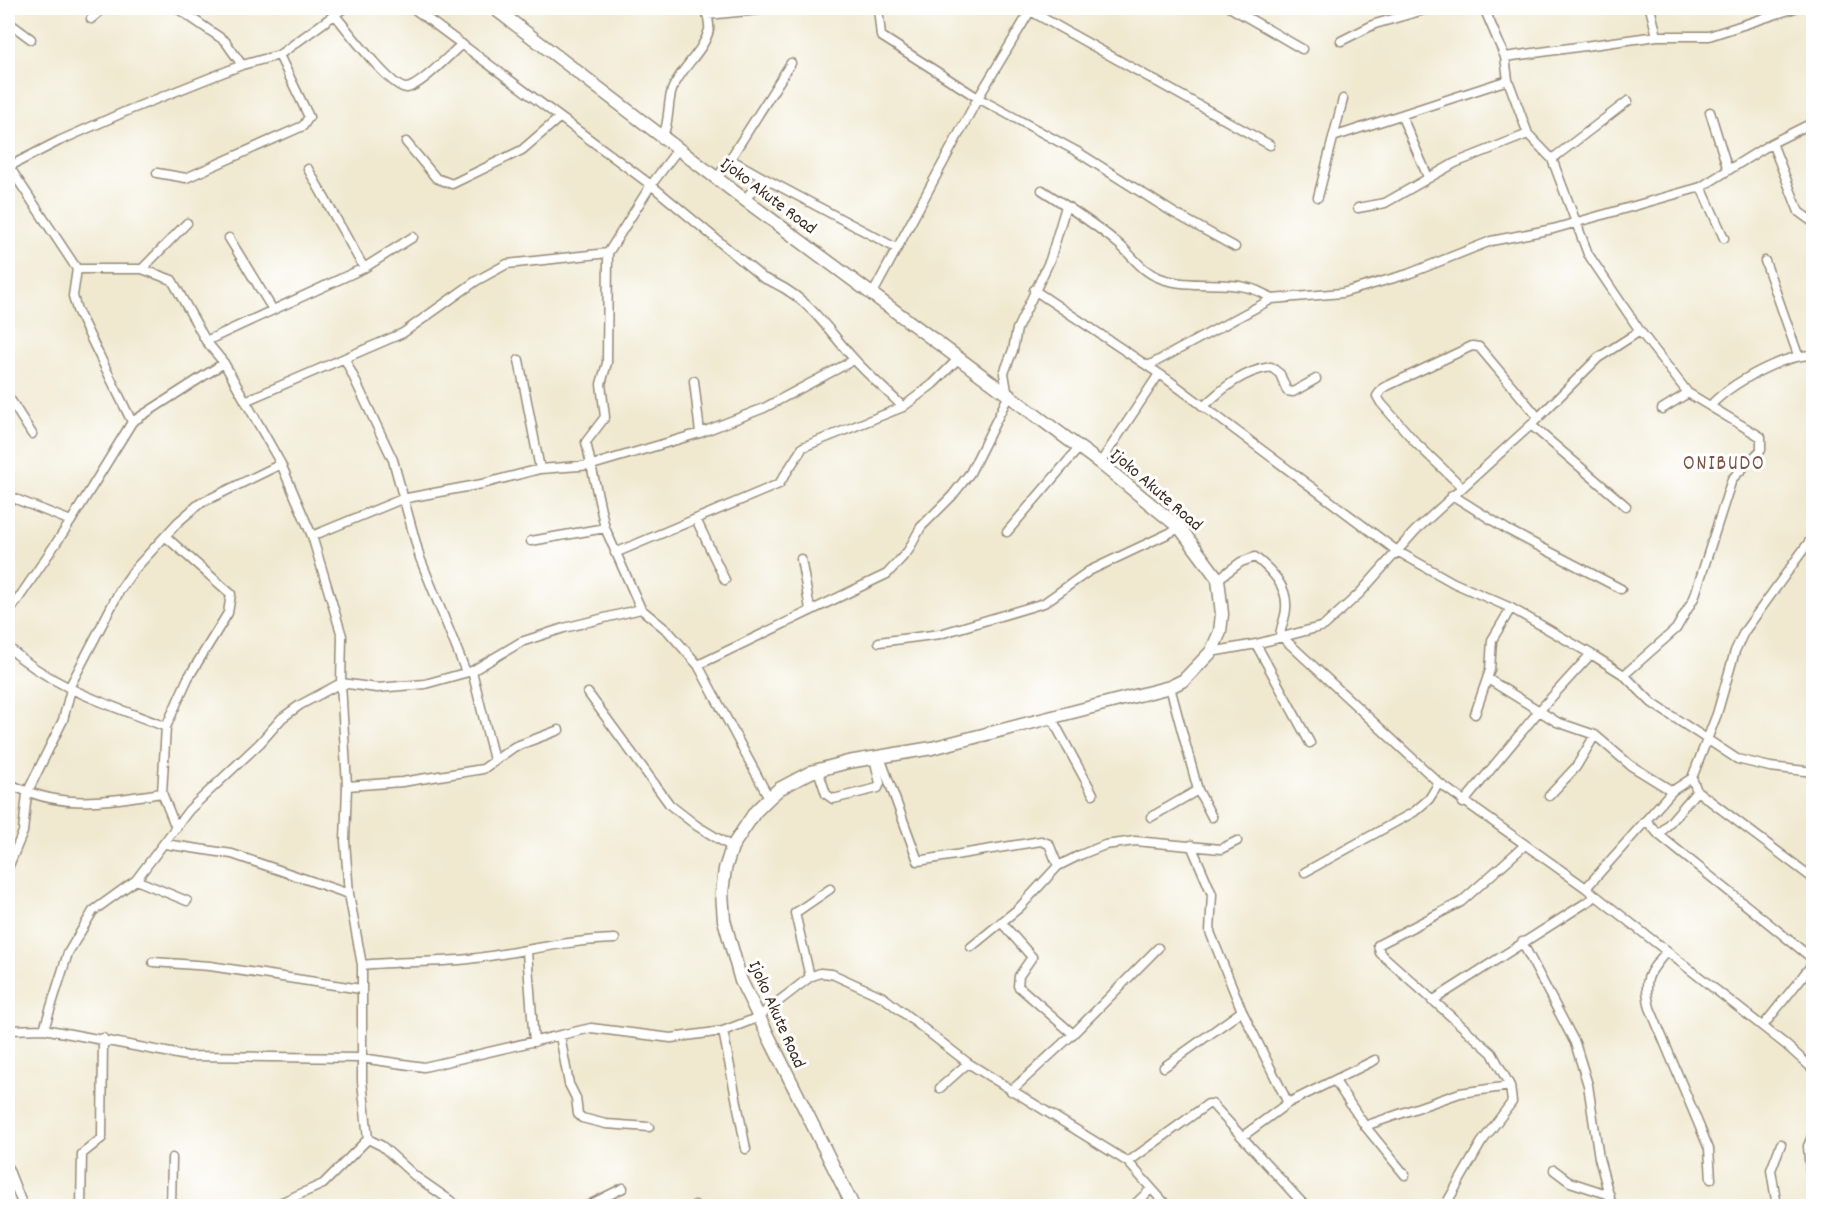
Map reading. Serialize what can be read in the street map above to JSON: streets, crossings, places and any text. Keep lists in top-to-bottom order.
{
  "streets": {
    "main road": ["Ijoko Akute Road"]
  },
  "districts": ["ONIBUDO"]
}
